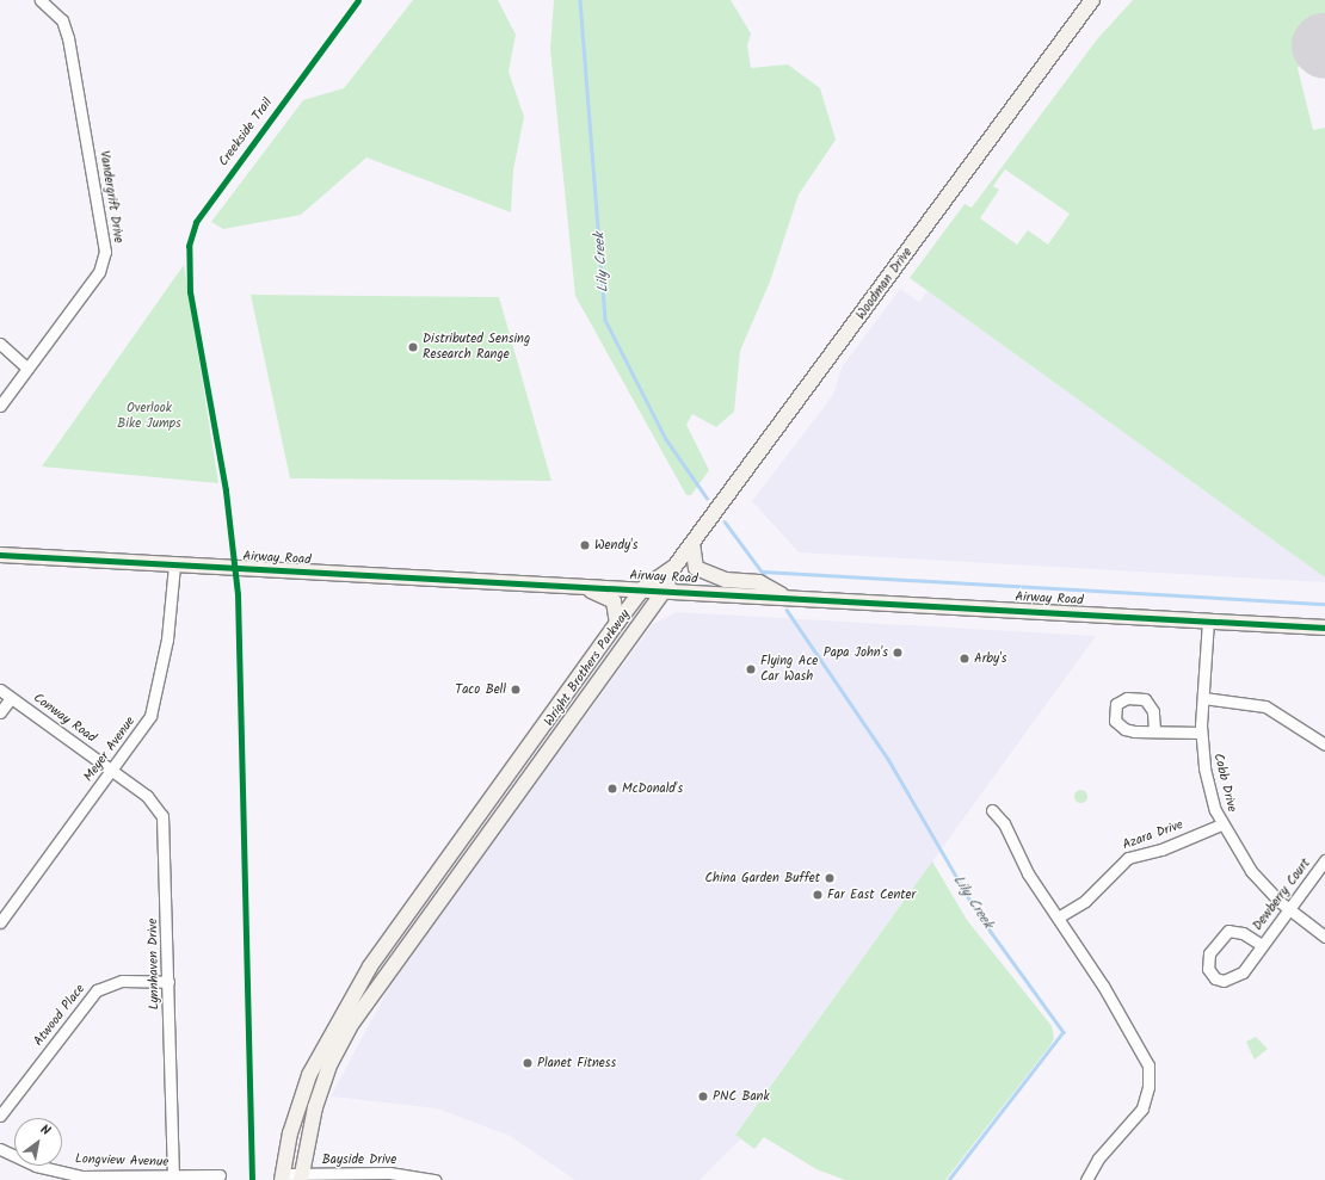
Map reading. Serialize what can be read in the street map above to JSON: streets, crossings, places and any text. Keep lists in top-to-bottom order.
{
  "streets": {
    "main road": ["Woodman Drive", "Airway Road", "Wright Brothers Parkway"],
    "street": [
      "Vandergrift Drive",
      "Conway Road",
      "Meyer Avenue",
      "Cobb Drive",
      "Azara Drive",
      "Dewberry Court",
      "Lynnhaven Drive",
      "Atwood Place",
      "Bayside Drive",
      "Longview Avenue"
    ],
    "cycle path": ["Creekside Trail"]
  },
  "crossings": [
    ["Woodman Drive", "Wright Brothers Parkway"],
    ["Airway Road", "Wright Brothers Parkway"],
    ["Airway Road", "Meyer Avenue"],
    ["Airway Road", "Cobb Drive"],
    ["Wright Brothers Parkway", "Bayside Drive"],
    ["Conway Road", "Meyer Avenue"],
    ["Conway Road", "Lynnhaven Drive"],
    ["Meyer Avenue", "Lynnhaven Drive"],
    ["Cobb Drive", "Azara Drive"],
    ["Cobb Drive", "Dewberry Court"],
    ["Lynnhaven Drive", "Atwood Place"],
    ["Lynnhaven Drive", "Longview Avenue"]
  ],
  "water": ["Lily Creek"],
  "parks": ["Overlook Bike Jumps"],
  "places": [
    "Distributed Sensing Research Range",
    "Wendy's",
    "Papa John's",
    "Arby's",
    "Flying Ace Car Wash",
    "Taco Bell",
    "McDonald's",
    "China Garden Buffet",
    "Far East Center",
    "Planet Fitness",
    "PNC Bank"
  ],
  "north": "top right"
}
